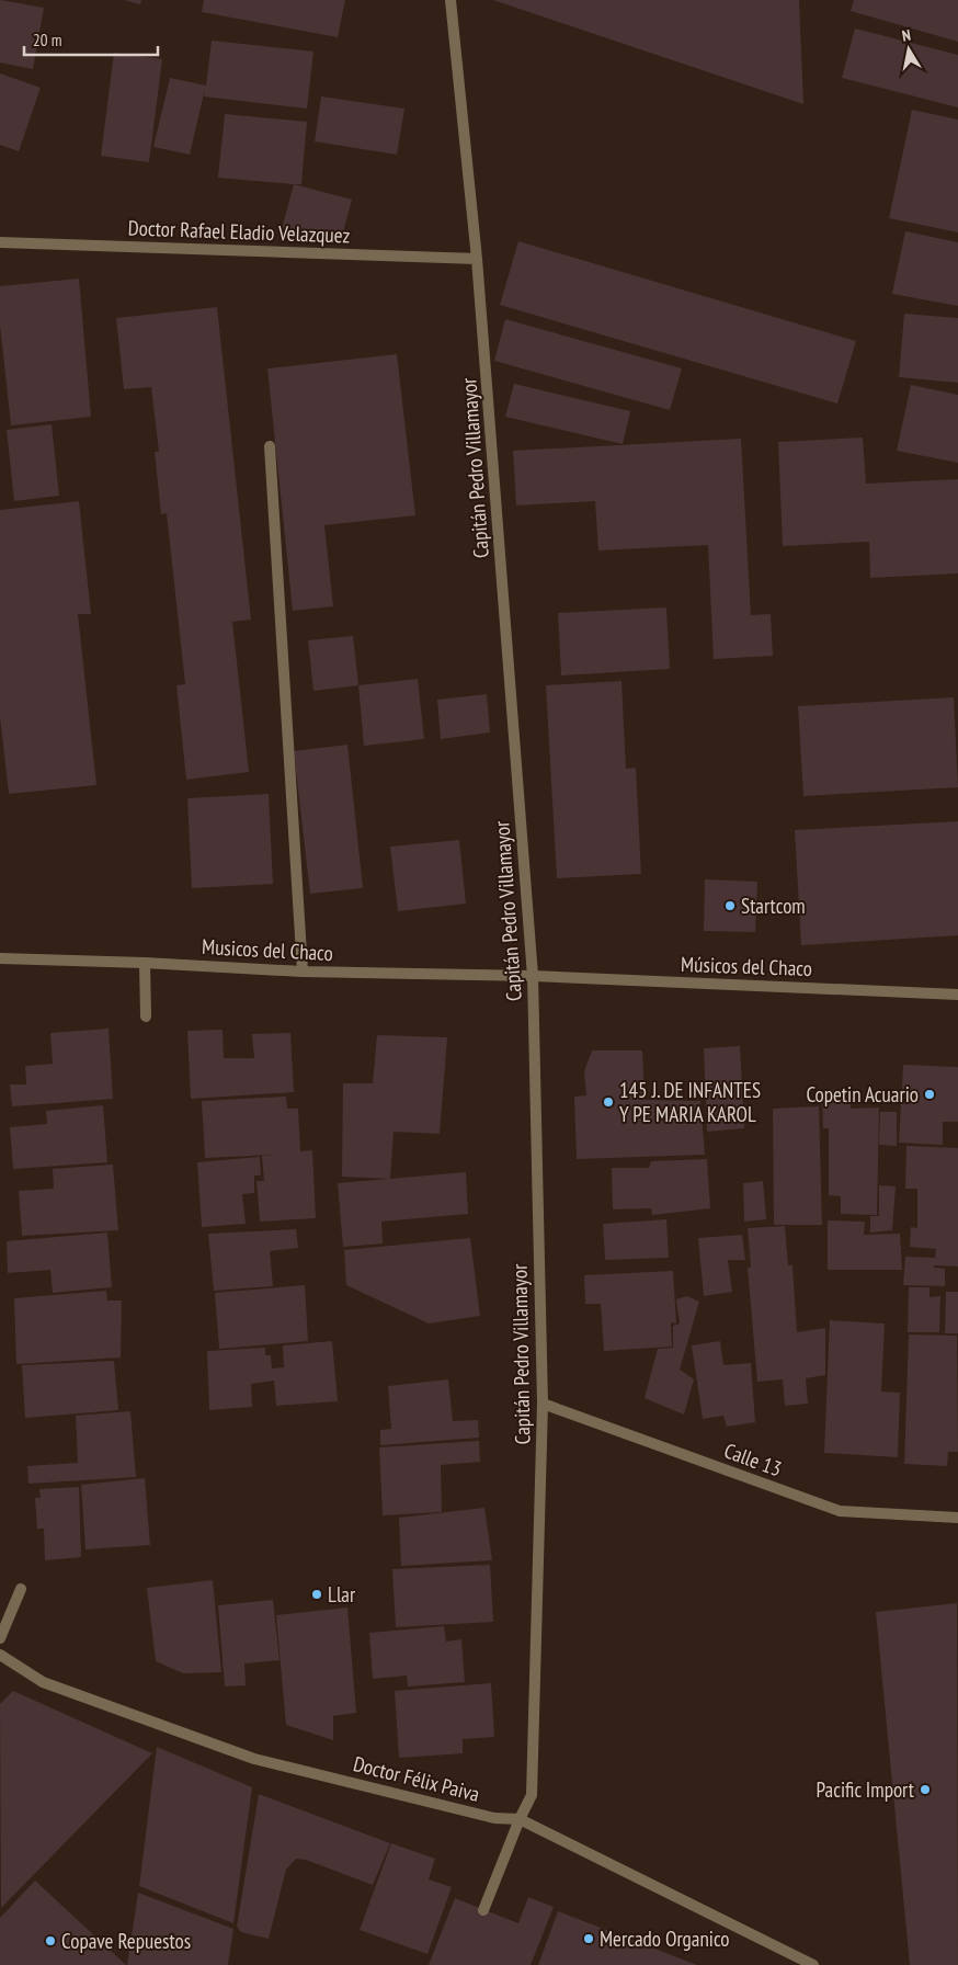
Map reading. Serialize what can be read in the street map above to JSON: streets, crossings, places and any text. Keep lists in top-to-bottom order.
{
  "streets": {
    "street": [
      "Doctor Rafael Eladio Velazquez",
      "Capitán Pedro Villamayor",
      "Musicos del Chaco",
      "Músicos del Chaco",
      "Calle 13",
      "Doctor Félix Paiva"
    ]
  },
  "crossings": [
    ["Doctor Rafael Eladio Velazquez", "Capitán Pedro Villamayor"],
    ["Capitán Pedro Villamayor", "Musicos del Chaco"],
    ["Capitán Pedro Villamayor", "Músicos del Chaco"],
    ["Capitán Pedro Villamayor", "Calle 13"],
    ["Capitán Pedro Villamayor", "Doctor Félix Paiva"],
    ["Musicos del Chaco", "Músicos del Chaco"]
  ],
  "places": [
    "Startcom",
    "Copetin Acuario",
    "145 J. DE INFANTES Y PE MARIA KAROL",
    "Llar",
    "Pacific Import",
    "Mercado Organico",
    "Copave Repuestos"
  ],
  "scale_bar": "20 m",
  "north": "top"
}
